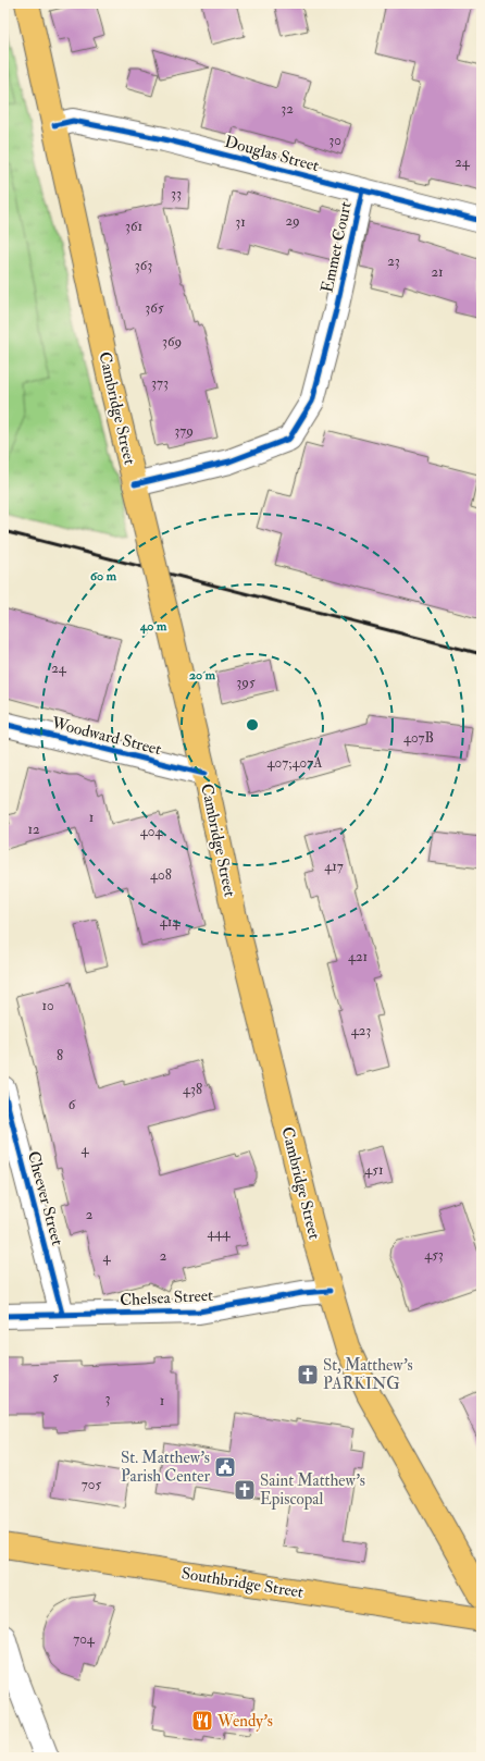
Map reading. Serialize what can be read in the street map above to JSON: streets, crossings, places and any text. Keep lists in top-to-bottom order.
{
  "streets": {
    "main road": ["Cambridge Street", "Southbridge Street"],
    "street": [
      "Douglas Street",
      "Emmet Court",
      "Woodward Street",
      "Cheever Street",
      "Chelsea Street"
    ]
  },
  "crossings": [
    ["Douglas Street", "Emmet Court"],
    ["Douglas Street", "Cambridge Street"],
    ["Emmet Court", "Cambridge Street"],
    ["Cambridge Street", "Woodward Street"],
    ["Cambridge Street", "Chelsea Street"],
    ["Cheever Street", "Chelsea Street"]
  ],
  "places": {
    "church": ["St, Matthew's PARKING", "Saint Matthew's Episcopal"],
    "public building": ["St. Matthew's Parish Center"],
    "restaurant": ["Wendy's"]
  },
  "house_numbers": [
    "32",
    "30",
    "24",
    "33",
    "29",
    "31",
    "361",
    "23",
    "363",
    "21",
    "365",
    "369",
    "373",
    "379",
    "24",
    "395",
    "407B",
    "407;407A",
    "1",
    "12",
    "404",
    "417",
    "408",
    "414",
    "421",
    "10",
    "423",
    "8",
    "438",
    "6",
    "4",
    "451",
    "2",
    "444",
    "453",
    "2",
    "4",
    "5",
    "3",
    "1",
    "705",
    "704"
  ],
  "rings": ["60 m", "40 m", "20 m"]
}
